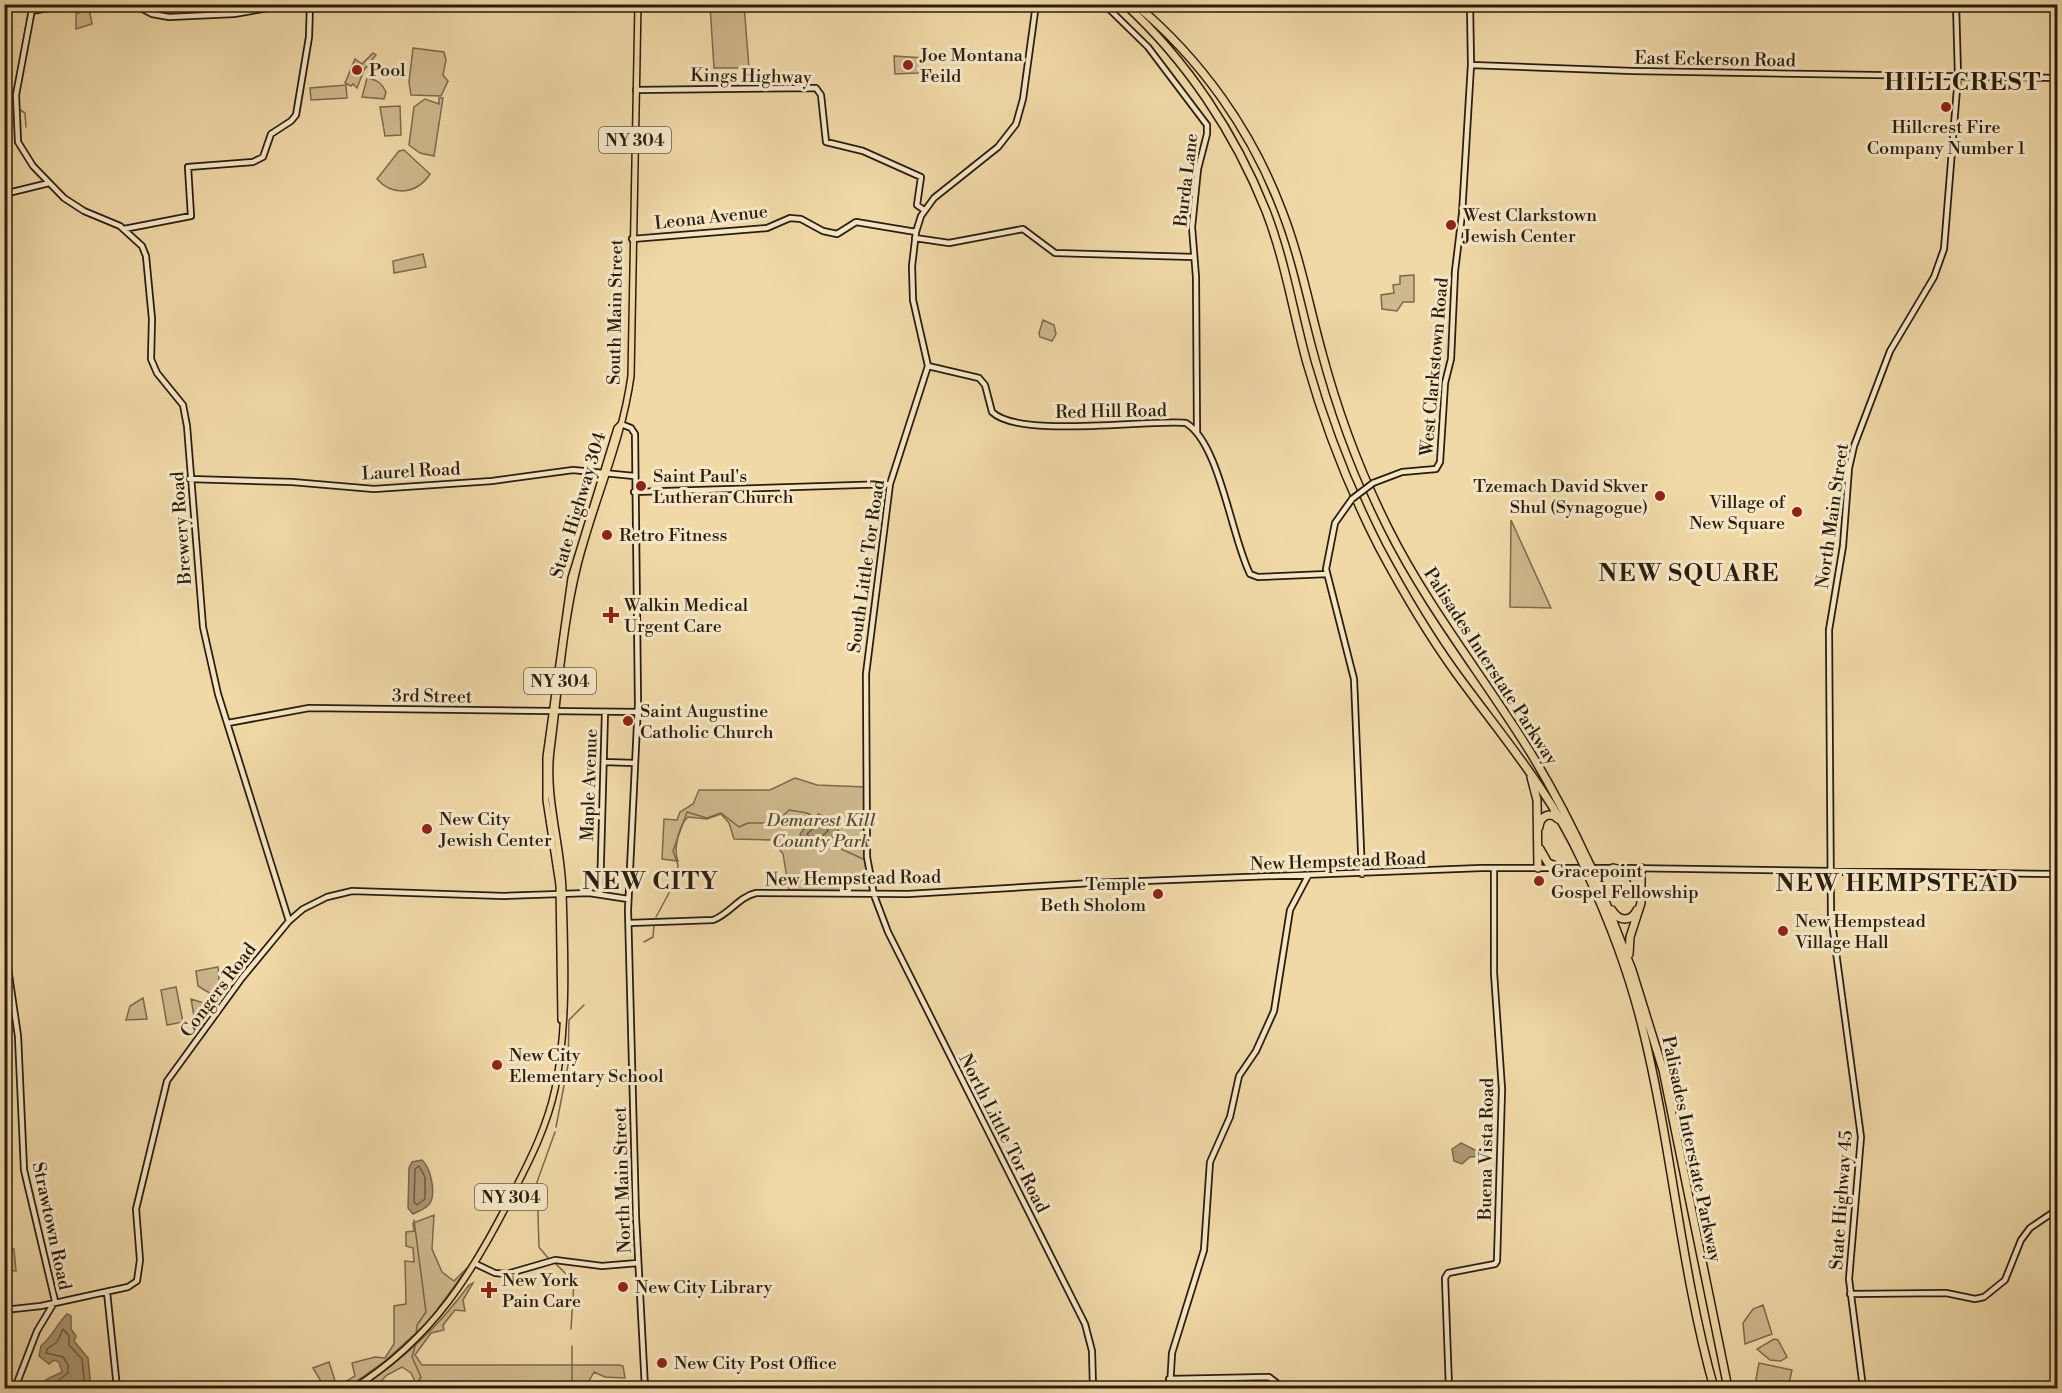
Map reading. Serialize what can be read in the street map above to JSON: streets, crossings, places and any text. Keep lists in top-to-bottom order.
{
  "streets": {
    "highway": ["Palisades Interstate Parkway"],
    "main road": ["NY 304", "South Main Street", "State Highway 304"],
    "street": [
      "East Eckerson Road",
      "Kings Highway",
      "Burda Lane",
      "Leona Avenue",
      "West Clarkstown Road",
      "Red Hill Road",
      "Laurel Road",
      "North Main Street",
      "Brewery Road",
      "South Little Tor Road",
      "3rd Street",
      "Maple Avenue",
      "New Hempstead Road",
      "Congers Road",
      "North Little Tor Road",
      "Buena Vista Road",
      "State Highway 45",
      "Strawtown Road"
    ]
  },
  "crossings": [
    ["East Eckerson Road", "West Clarkstown Road"],
    ["East Eckerson Road", "North Main Street"],
    ["Kings Highway", "South Main Street"],
    ["Kings Highway", "South Little Tor Road"],
    ["Burda Lane", "Red Hill Road"],
    ["Leona Avenue", "South Main Street"],
    ["Leona Avenue", "South Little Tor Road"],
    ["South Main Street", "State Highway 304"],
    ["West Clarkstown Road", "New Hempstead Road"],
    ["Red Hill Road", "South Little Tor Road"],
    ["Laurel Road", "State Highway 304"],
    ["Laurel Road", "Brewery Road"],
    ["State Highway 304", "3rd Street"],
    ["State Highway 304", "Congers Road"],
    ["North Main Street", "New Hempstead Road"],
    ["North Main Street", "Congers Road"],
    ["North Main Street", "State Highway 45"],
    ["Brewery Road", "3rd Street"],
    ["Brewery Road", "Congers Road"],
    ["South Little Tor Road", "New Hempstead Road"],
    ["South Little Tor Road", "North Little Tor Road"],
    ["3rd Street", "Maple Avenue"],
    ["Maple Avenue", "Congers Road"],
    ["New Hempstead Road", "North Little Tor Road"],
    ["New Hempstead Road", "Buena Vista Road"],
    ["New Hempstead Road", "State Highway 45"],
    ["Congers Road", "Strawtown Road"]
  ],
  "districts": [
    "HILLCREST",
    "NEW SQUARE",
    "NEW CITY",
    "NEW HEMPSTEAD"
  ],
  "parks": ["Demarest Kill County Park"],
  "places": {
    "other": [
      "Joe Montana Feild",
      "Pool",
      "Hillcrest Fire Company Number 1",
      "West Clarkstown Jewish Center",
      "Saint Paul's Lutheran Church",
      "Tzemach David Skver Shul (Synagogue)",
      "Village of New Square",
      "Retro Fitness",
      "Saint Augustine Catholic Church",
      "New City Jewish Center",
      "Gracepoint Gospel Fellowship",
      "Temple Beth Sholom",
      "New Hempstead Village Hall",
      "New City Elementary School",
      "New City Library",
      "New City Post Office"
    ],
    "health": ["Walkin Medical Urgent Care", "New York Pain Care"]
  }
}
